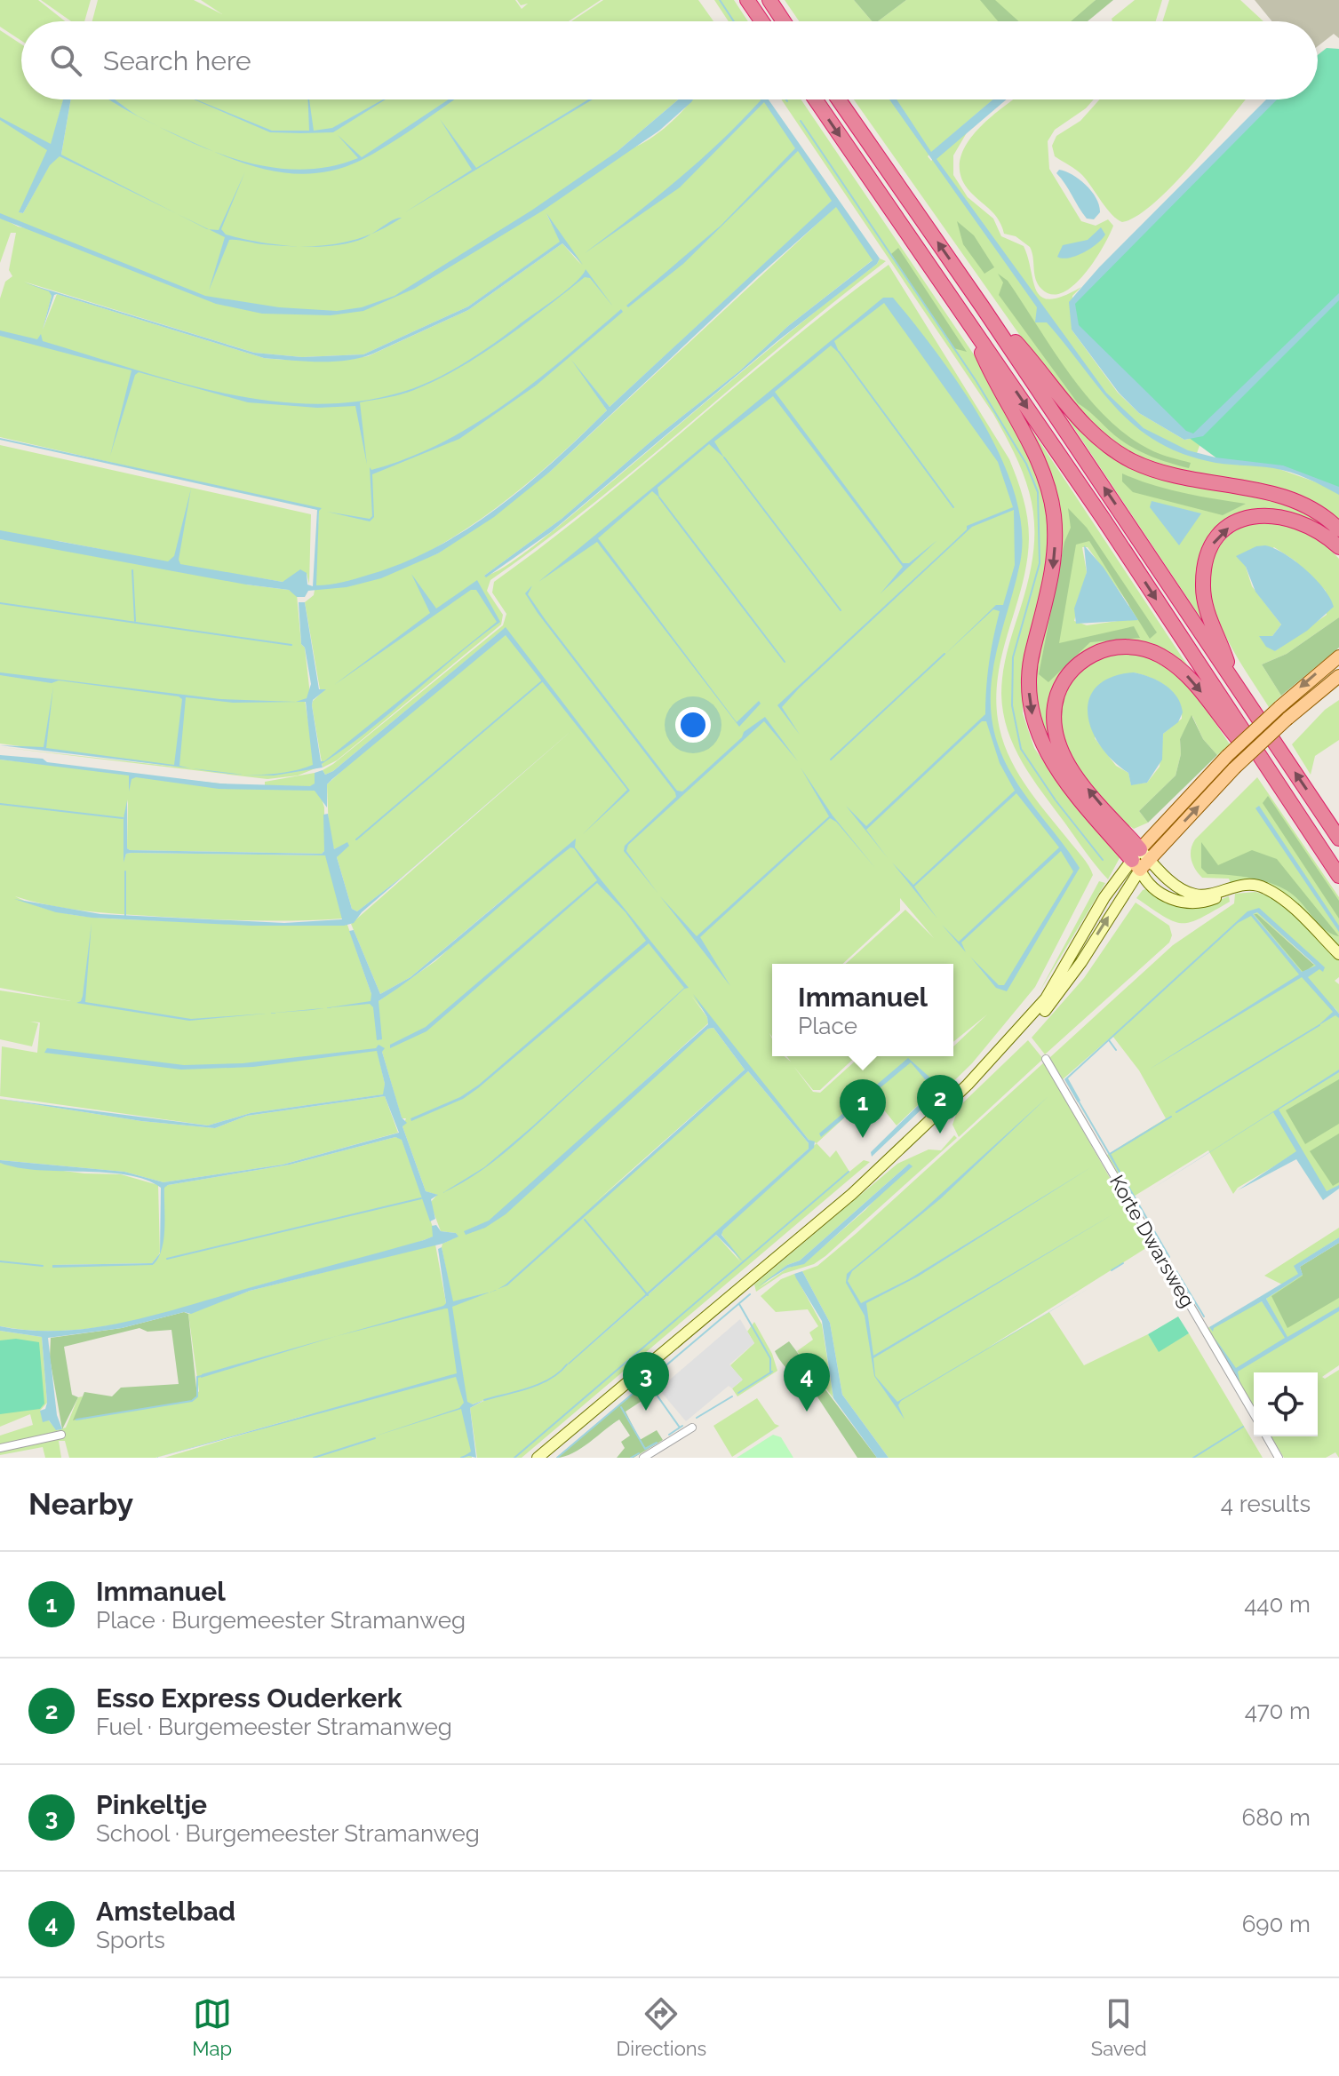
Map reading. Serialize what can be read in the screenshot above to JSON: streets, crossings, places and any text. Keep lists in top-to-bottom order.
{
  "streets": {
    "street": ["Korte Dwarsweg"]
  },
  "page": {
    "search": "Search here",
    "popup": ["Immanuel", "Place"],
    "pins": [
      "2",
      "1",
      "3",
      "4"
    ],
    "heading": ["Nearby", "4 results"],
    "list": [
      {
        "mark": "1",
        "name": "Immanuel",
        "note": "Place · Burgemeester Stramanweg",
        "value": "440 m"
      },
      {
        "mark": "2",
        "name": "Esso Express Ouderkerk",
        "note": "Fuel · Burgemeester Stramanweg",
        "value": "470 m"
      },
      {
        "mark": "3",
        "name": "Pinkeltje",
        "note": "School · Burgemeester Stramanweg",
        "value": "680 m"
      },
      {
        "mark": "4",
        "name": "Amstelbad",
        "note": "Sports",
        "value": "690 m"
      }
    ],
    "nav": ["Map", "Directions", "Saved"]
  }
}
